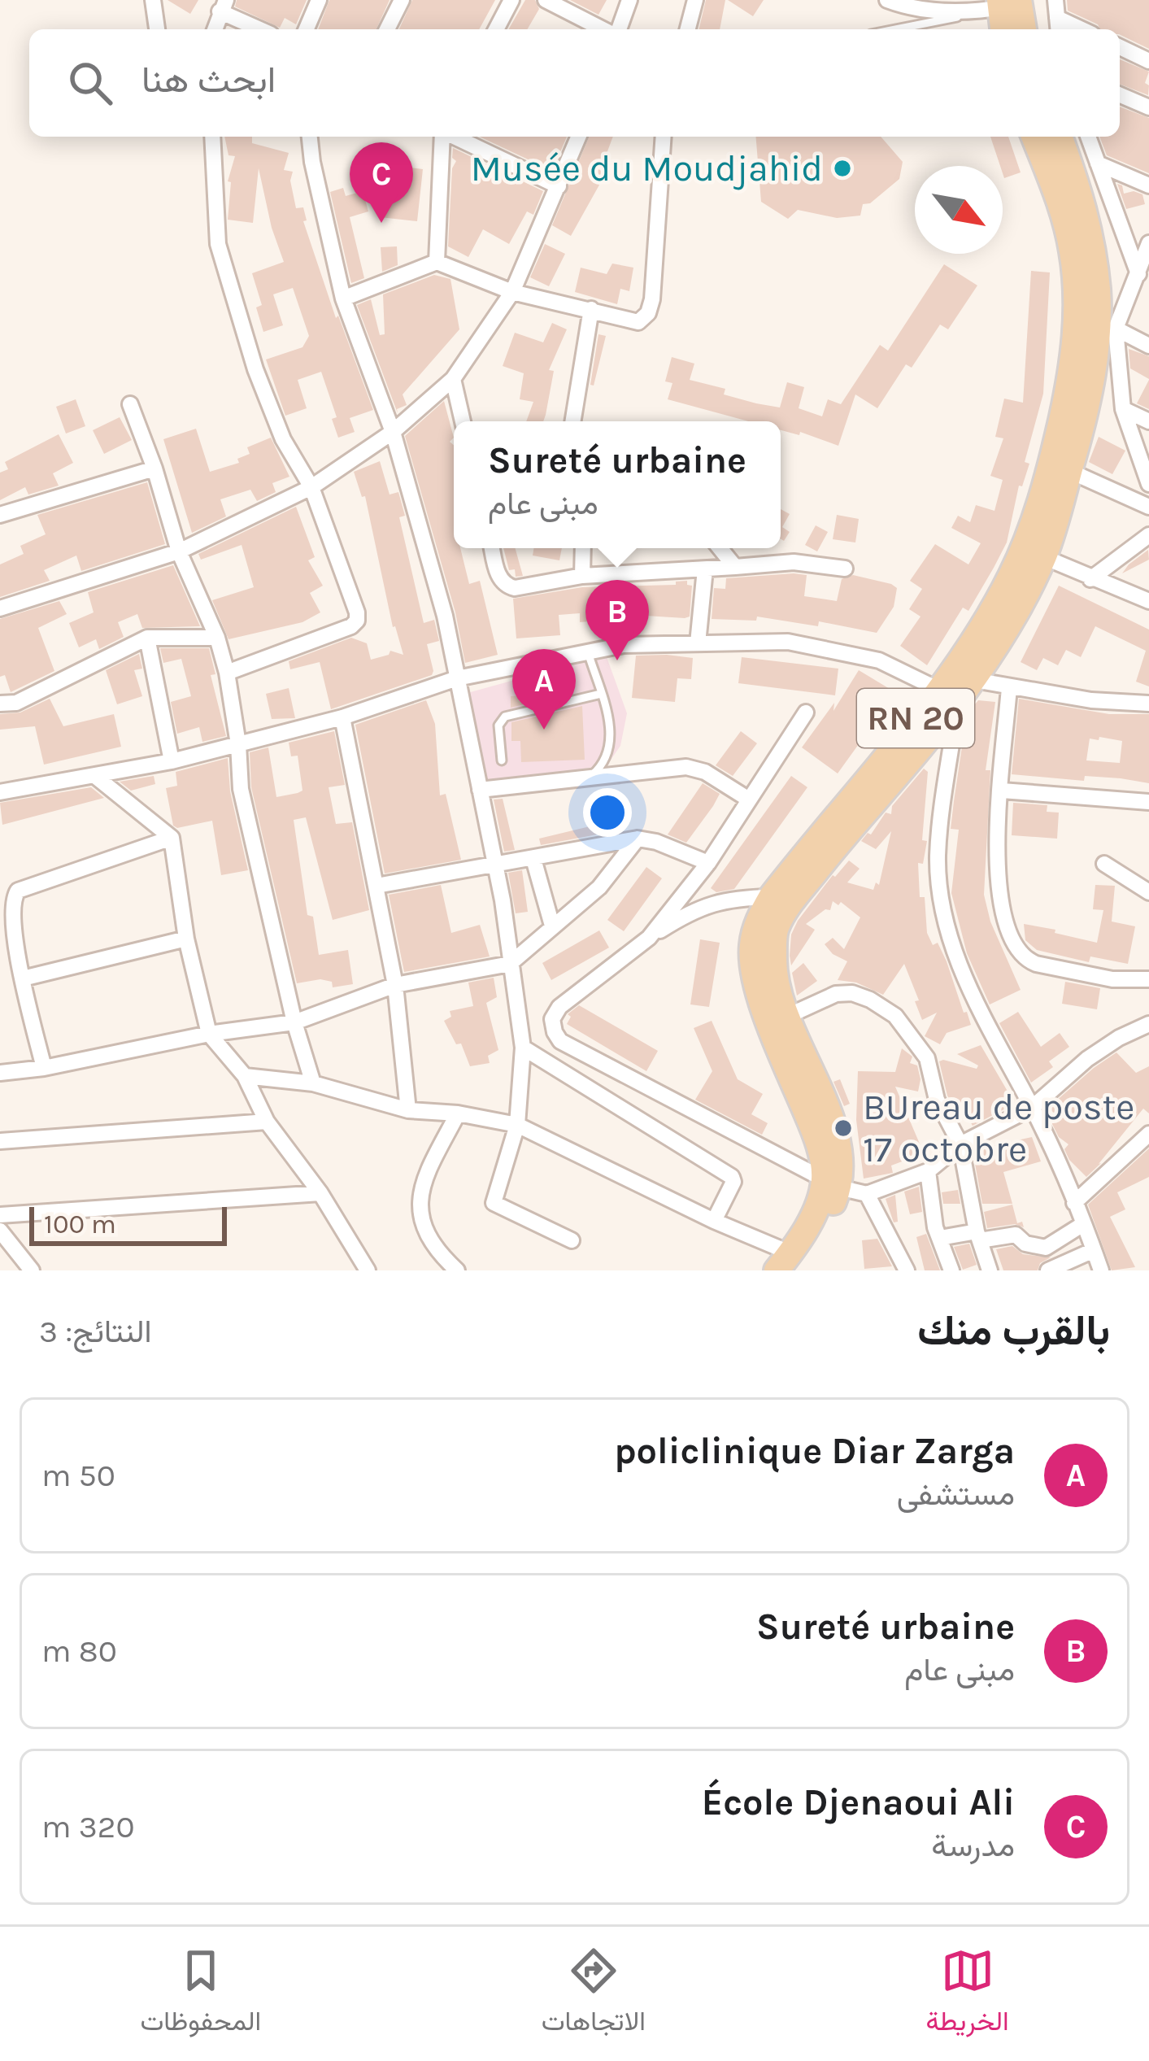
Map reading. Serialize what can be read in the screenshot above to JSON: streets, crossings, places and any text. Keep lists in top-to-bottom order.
{
  "streets": {
    "main road": ["RN 20"]
  },
  "places": ["Musée du Moudjahid", "BUreau de poste 17 octobre"],
  "scale_bar": "100 m",
  "north": "bottom right",
  "page": {
    "search": "ابحث هنا",
    "pins": ["C", "B", "A"],
    "popup": ["Sureté urbaine", "مبنى عام"],
    "scale": "100 m",
    "heading": ["بالقرب منك", "النتائج: 3"],
    "list": [
      {
        "mark": "A",
        "name": "policlinique Diar Zarga",
        "note": "مستشفى",
        "value": "50 m"
      },
      {
        "mark": "B",
        "name": "Sureté urbaine",
        "note": "مبنى عام",
        "value": "80 m"
      },
      {
        "mark": "C",
        "name": "École Djenaoui Ali",
        "note": "مدرسة",
        "value": "320 m"
      }
    ],
    "nav": ["الخريطة", "الاتجاهات", "المحفوظات"]
  }
}
